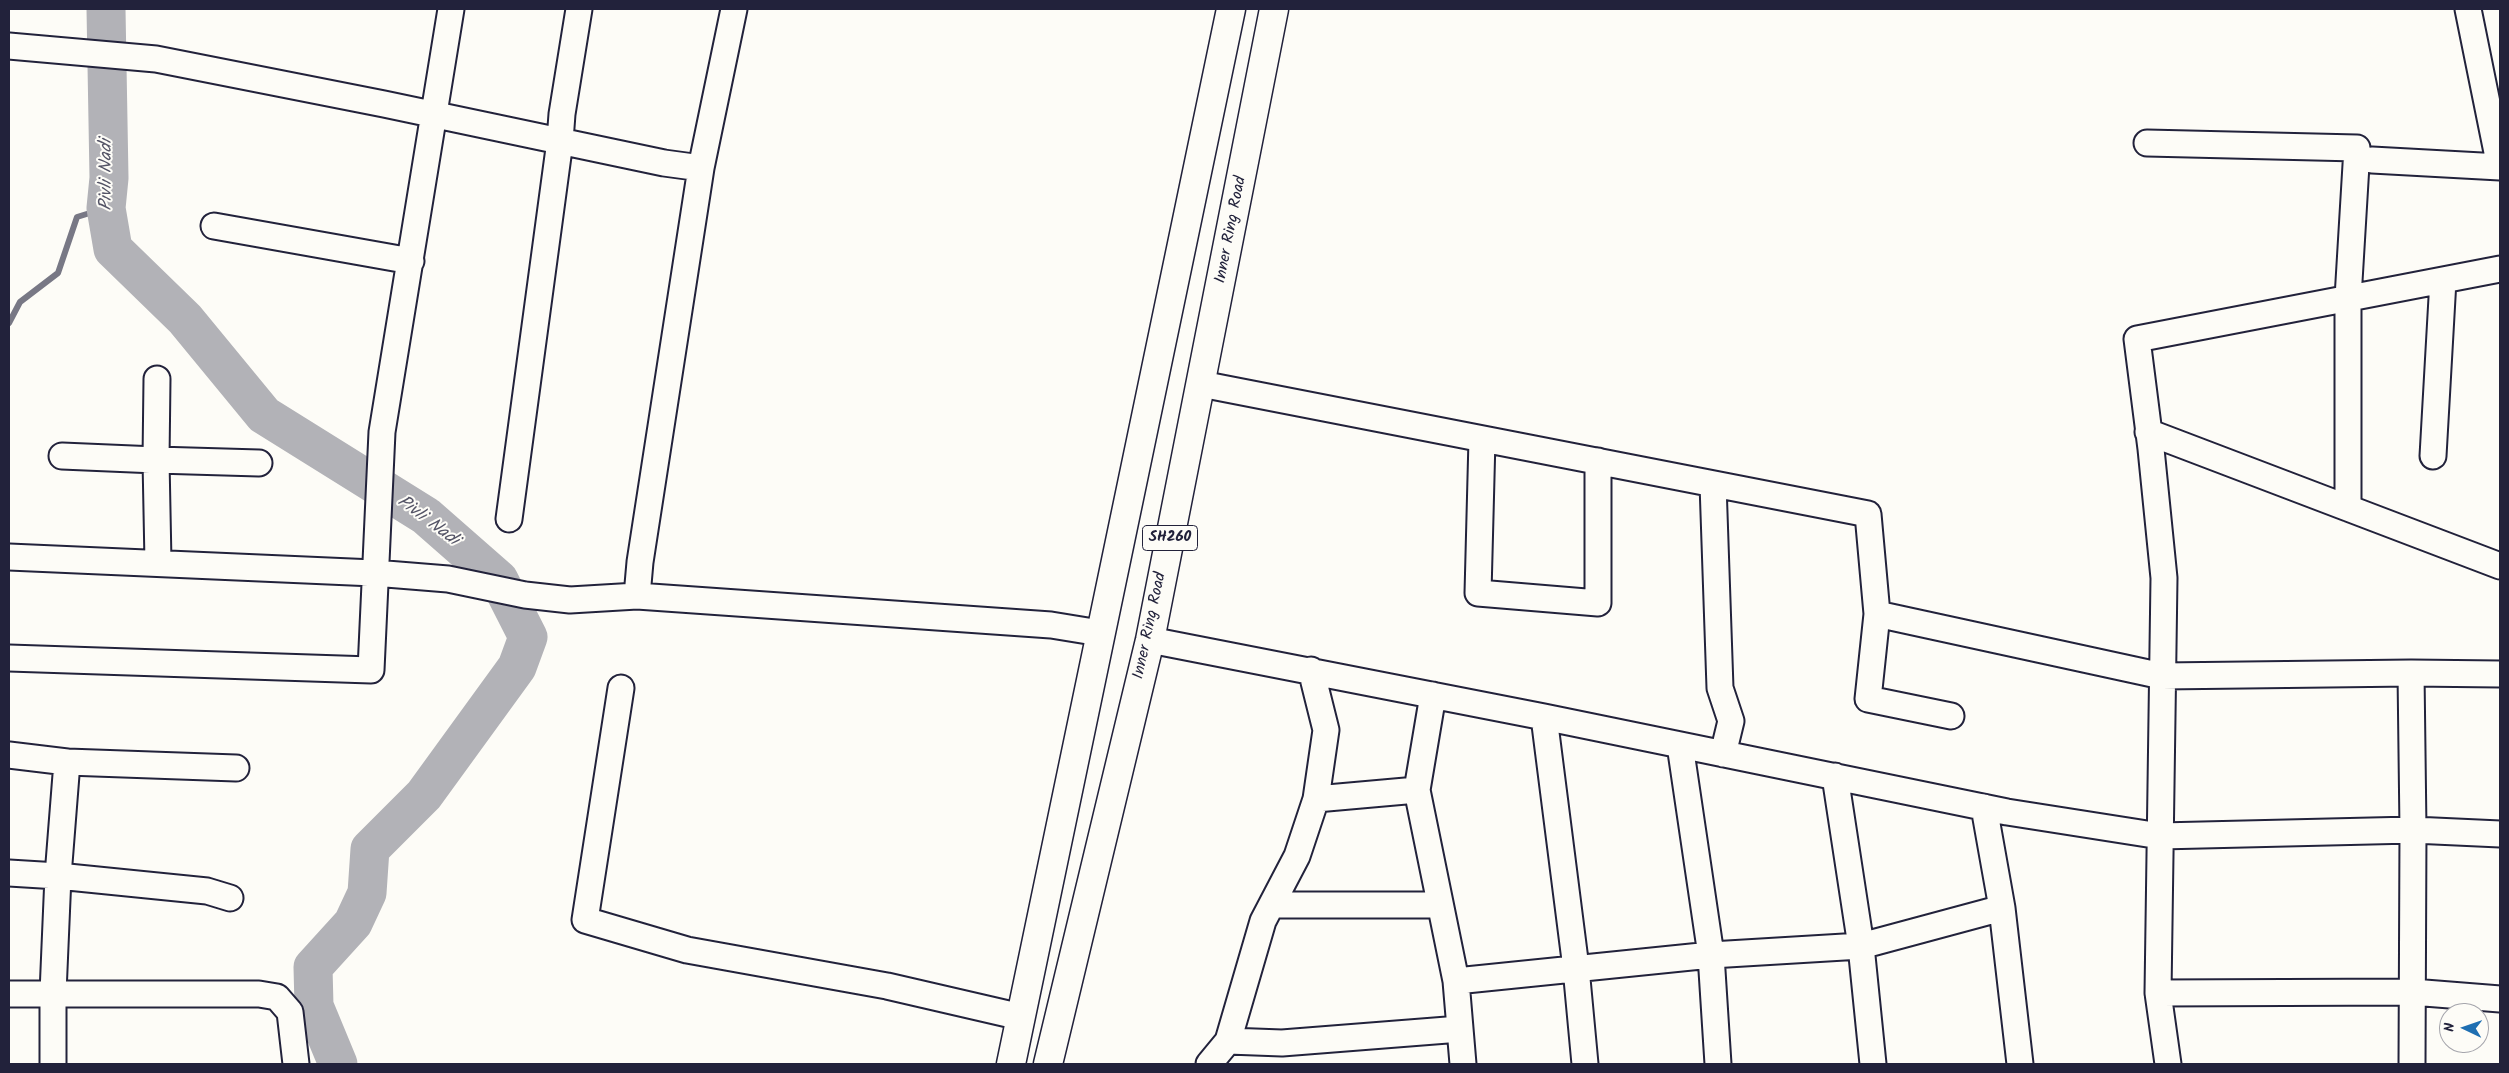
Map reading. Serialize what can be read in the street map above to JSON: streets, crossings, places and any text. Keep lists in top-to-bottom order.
{
  "streets": {
    "highway": ["Inner Ring Road", "SH260"]
  },
  "water": ["Pivli Nadi"],
  "north": "left"
}
